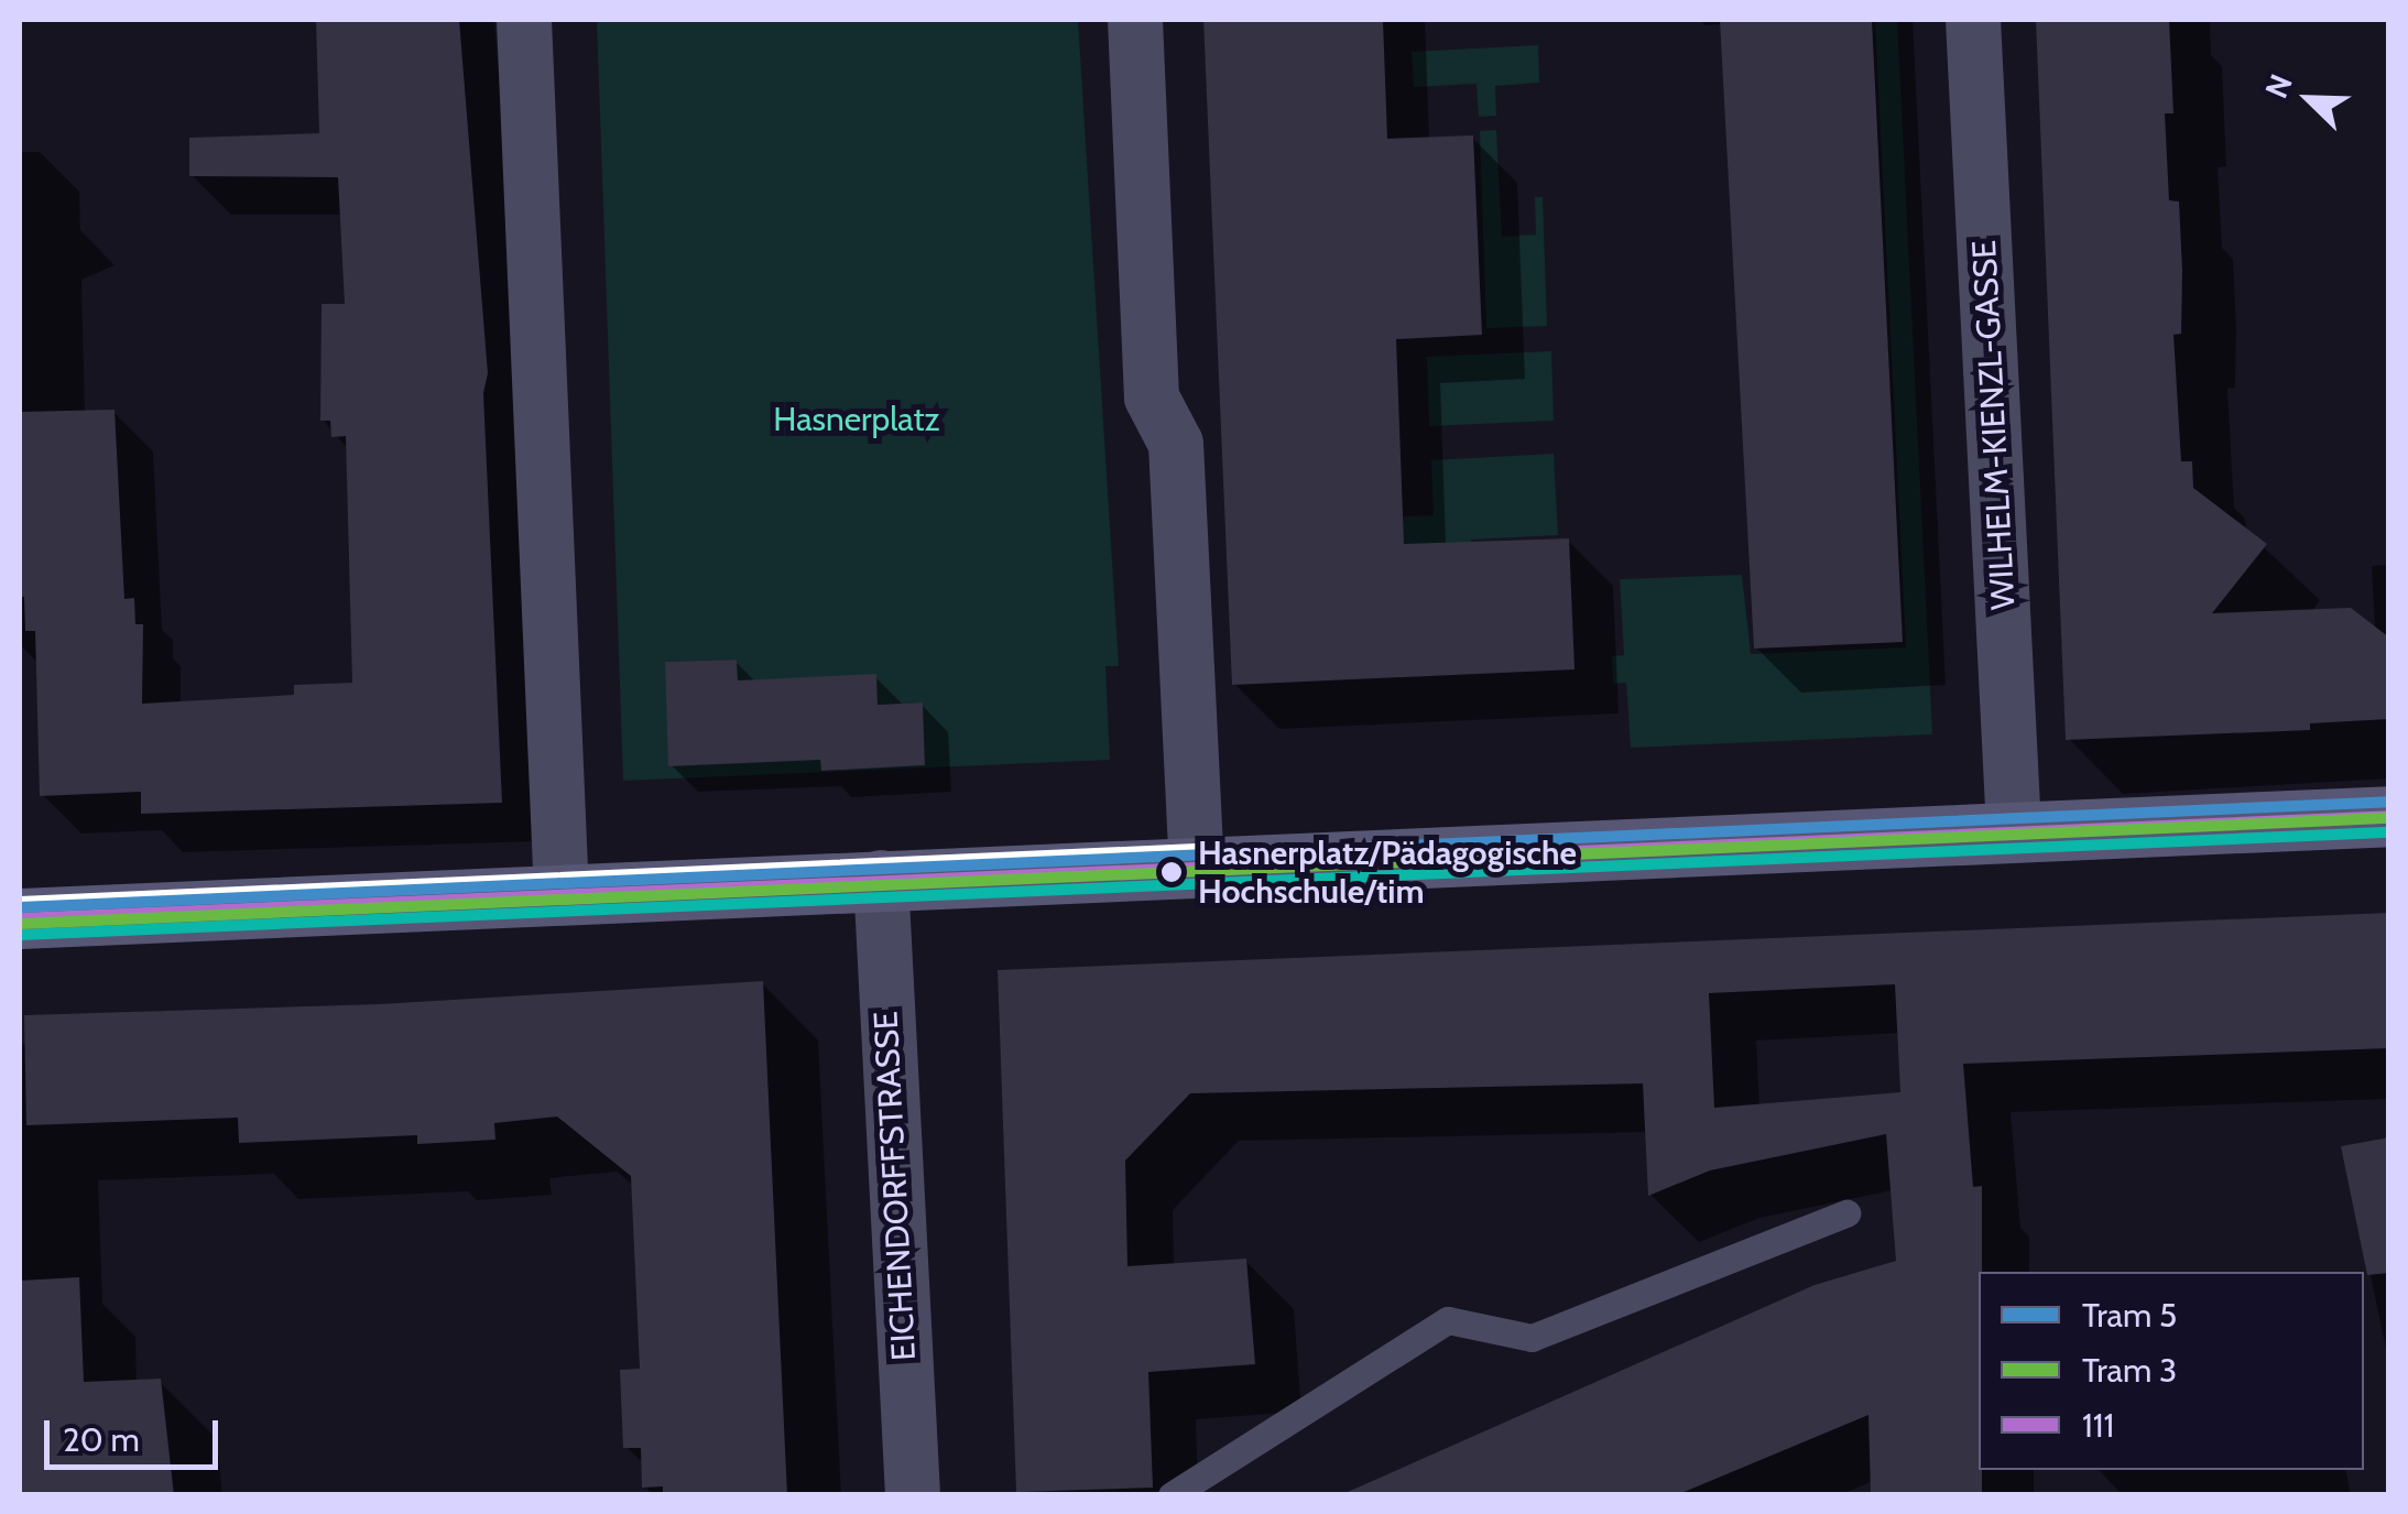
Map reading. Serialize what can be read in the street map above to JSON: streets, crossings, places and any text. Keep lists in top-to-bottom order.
{
  "streets": {
    "street": ["WILHELM-KIENZL-GASSE", "EICHENDORFFSTRASSE"]
  },
  "parks": ["Hasnerplatz"],
  "places": ["Hasnerplatz/Pädagogische Hochschule/tim"],
  "lines": ["tram line 5", "transit line 111", "tram line 3"],
  "legend": ["Tram 5", "Tram 3", "111"],
  "scale_bar": "20 m",
  "north": "top left"
}
